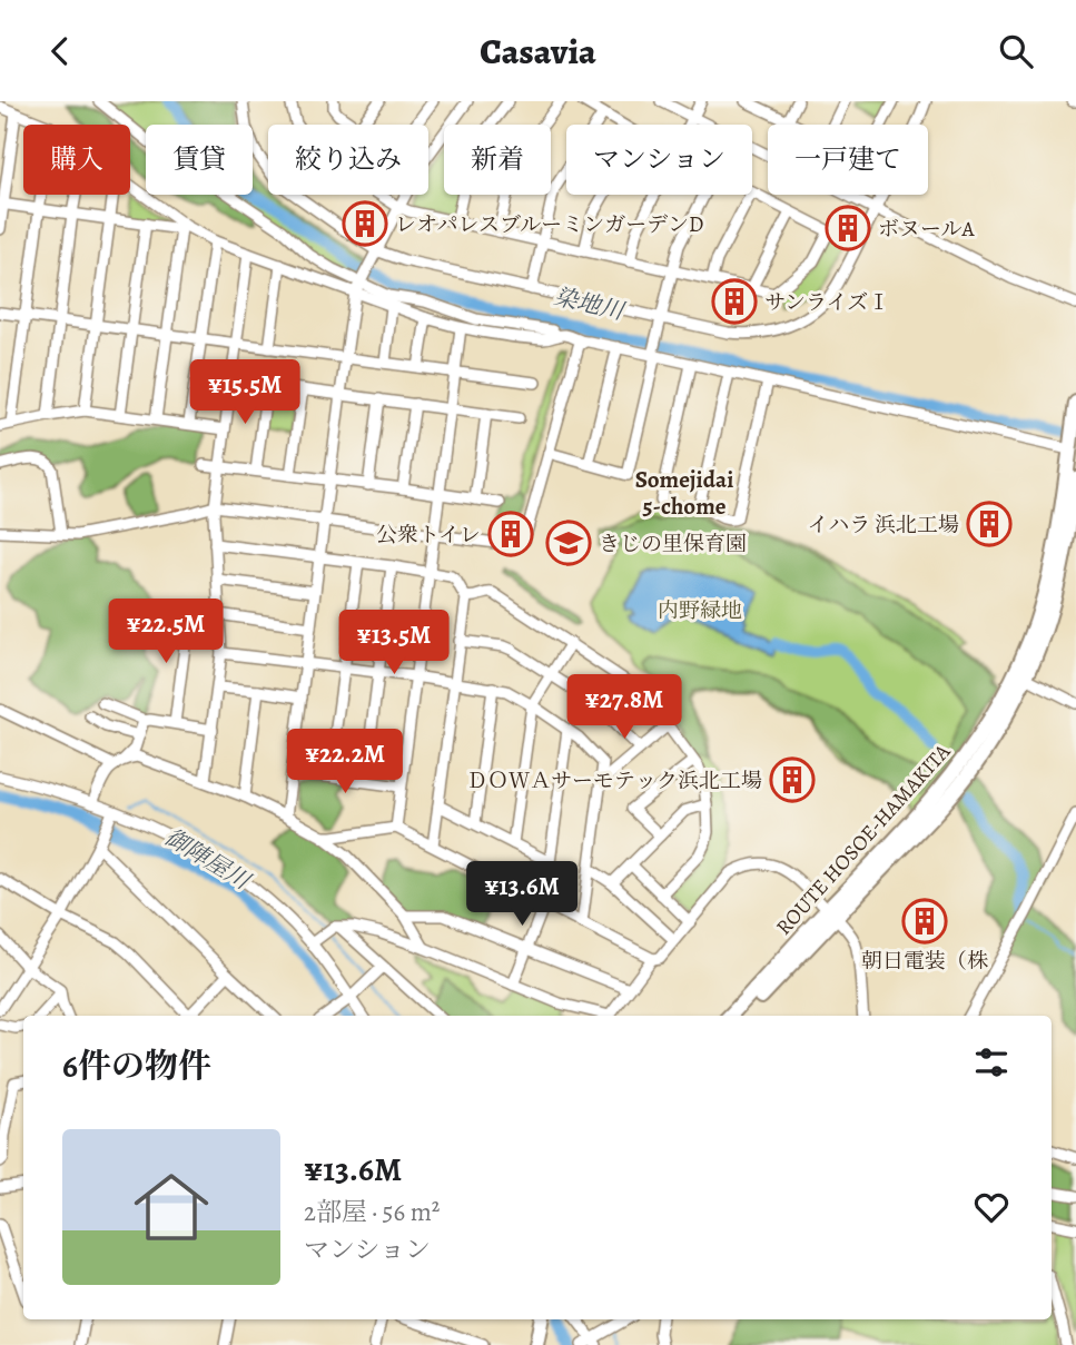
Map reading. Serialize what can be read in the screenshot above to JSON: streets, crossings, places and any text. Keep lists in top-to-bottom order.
{
  "streets": {
    "main road": ["ROUTE HOSOE-HAMAKITA"]
  },
  "districts": ["Somejidai 5-chome"],
  "water": ["染地川", "御陣屋川"],
  "parks": ["内野緑地"],
  "places": {
    "building": [
      "レオパレスブルーミンガーデンD",
      "ボヌールA",
      "サンライズⅠ",
      "イハラ 浜北工場",
      "公衆トイレ",
      "ＤＯＷＡサーモテック浜北工場",
      "朝日電装（株"
    ],
    "school or university": ["きじの里保育園"]
  },
  "page": {
    "header": "Casavia",
    "chip": [
      "購入",
      "賃貸",
      "絞り込み",
      "新着",
      "マンション",
      "一戸建て"
    ],
    "price": [
      "¥15.5M",
      "¥22.5M",
      "¥13.5M",
      "¥27.8M",
      "¥22.2M",
      "¥13.6M"
    ],
    "heading": "6件の物件",
    "list": [
      {
        "name": "¥13.6M",
        "note": "2部屋 · 56 m² · マンション"
      }
    ]
  }
}
